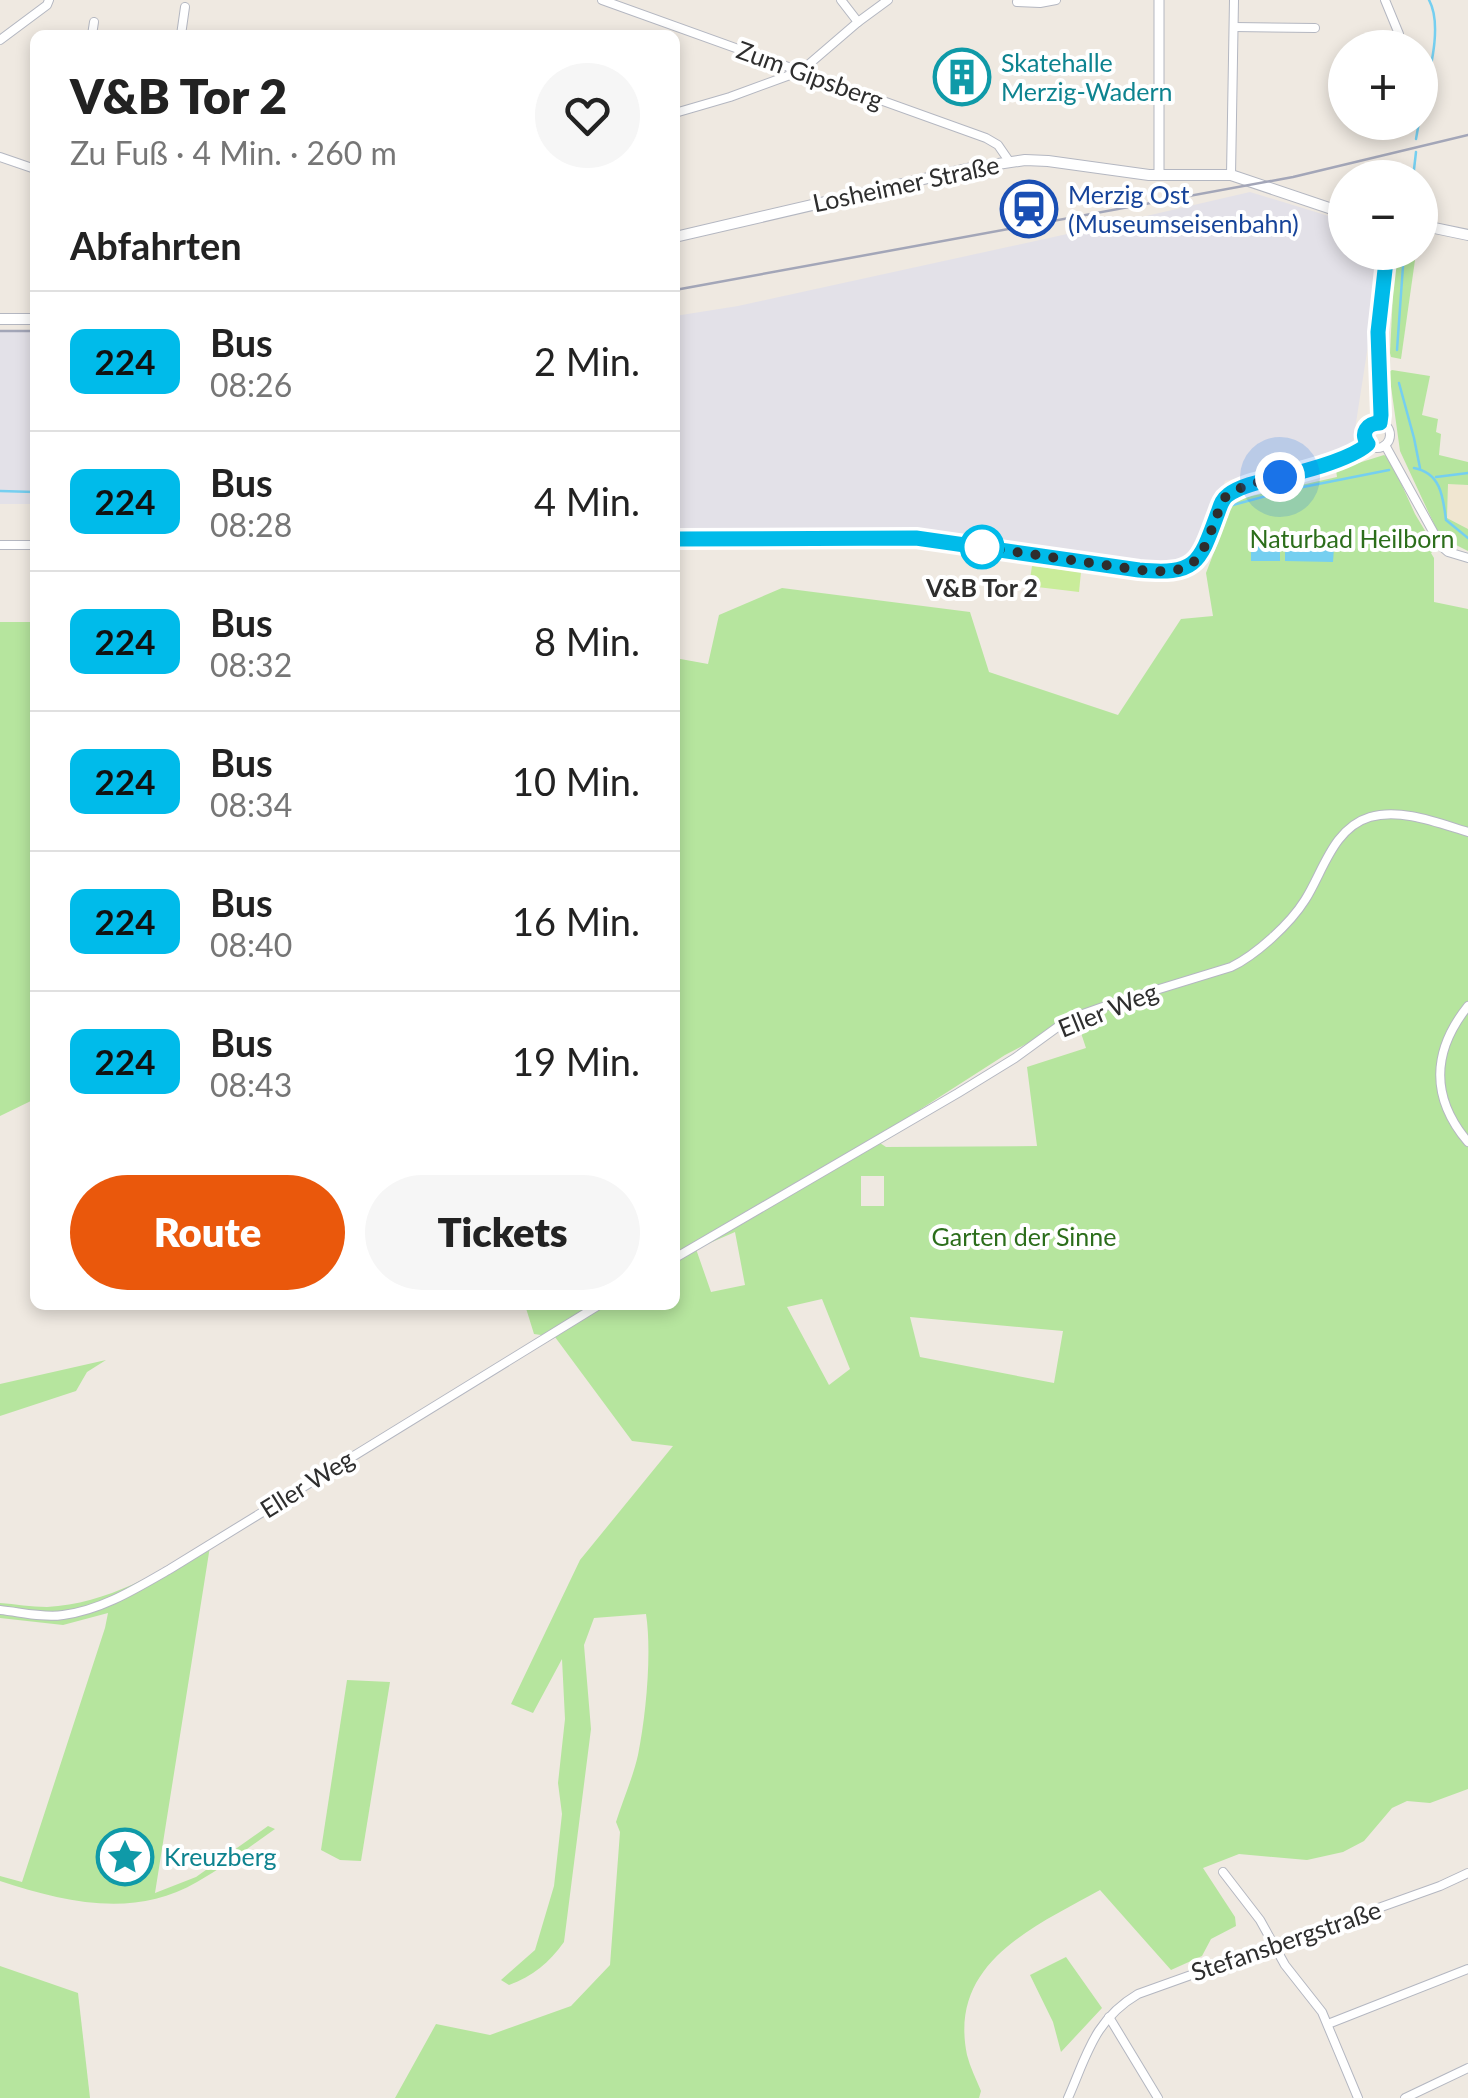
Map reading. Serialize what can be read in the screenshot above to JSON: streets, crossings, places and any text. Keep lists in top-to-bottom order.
{
  "streets": {
    "main road": ["Losheimer Straße"],
    "street": ["Zum Gipsberg", "Eller Weg", "Stefansbergstraße"]
  },
  "crossings": [
    ["Zum Gipsberg", "Losheimer Straße"]
  ],
  "parks": ["Naturbad Heilborn", "Garten der Sinne"],
  "places": {
    "building": ["Skatehalle Merzig-Wadern"],
    "station": ["Merzig Ost (Museumseisenbahn)"],
    "other": ["V&B Tor 2"],
    "place": ["Kreuzberg"]
  },
  "lines": ["bus line 224"],
  "page": {
    "map_buttons": ["+", "−"],
    "heading": [
      ["V&B Tor 2", "Zu Fuß · 4 Min. · 260 m"],
      "Abfahrten"
    ],
    "list": [
      {
        "mark": "224",
        "name": "Bus",
        "note": "08:26",
        "value": "2 Min."
      },
      {
        "mark": "224",
        "name": "Bus",
        "note": "08:28",
        "value": "4 Min."
      },
      {
        "mark": "224",
        "name": "Bus",
        "note": "08:32",
        "value": "8 Min."
      },
      {
        "mark": "224",
        "name": "Bus",
        "note": "08:34",
        "value": "10 Min."
      },
      {
        "mark": "224",
        "name": "Bus",
        "note": "08:40",
        "value": "16 Min."
      },
      {
        "mark": "224",
        "name": "Bus",
        "note": "08:43",
        "value": "19 Min."
      }
    ],
    "buttons": ["Route", "Tickets"]
  }
}
